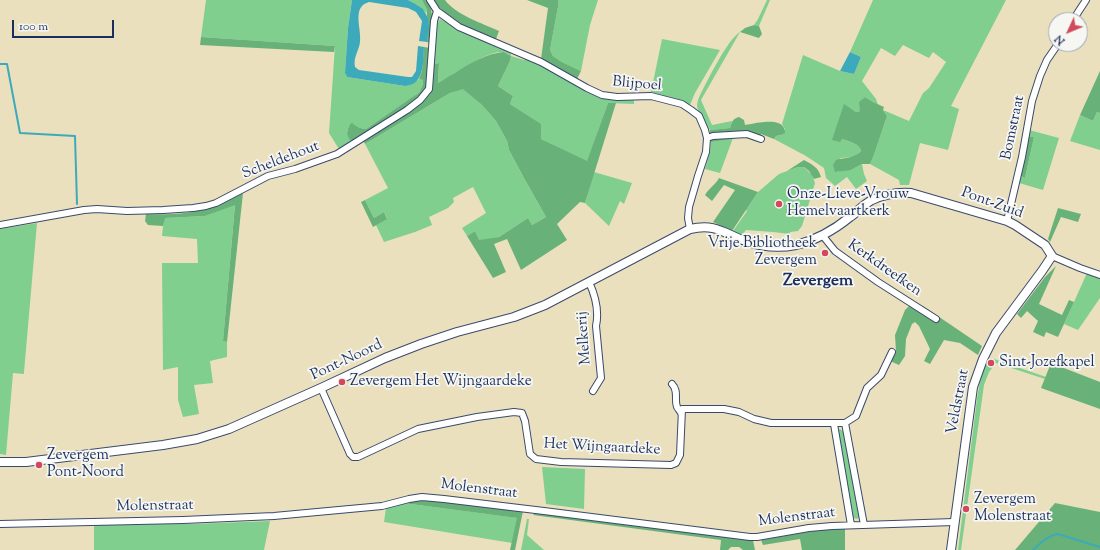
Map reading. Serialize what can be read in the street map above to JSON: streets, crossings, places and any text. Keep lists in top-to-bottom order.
{
  "streets": {
    "street": [
      "Blijpoel",
      "Bomstraat",
      "Scheldehout",
      "Pont-Zuid",
      "Kerkdreefken",
      "Melkerij",
      "Pont-Noord",
      "Veldstraat",
      "Het Wijngaardeke",
      "Molenstraat"
    ]
  },
  "crossings": [
    ["Blijpoel", "Scheldehout"],
    ["Blijpoel", "Pont-Zuid"],
    ["Blijpoel", "Pont-Noord"],
    ["Bomstraat", "Pont-Zuid"],
    ["Pont-Zuid", "Kerkdreefken"],
    ["Pont-Zuid", "Pont-Noord"],
    ["Pont-Zuid", "Veldstraat"],
    ["Melkerij", "Pont-Noord"],
    ["Pont-Noord", "Het Wijngaardeke"],
    ["Veldstraat", "Molenstraat"]
  ],
  "districts": ["Zevergem"],
  "places": [
    "Onze-Lieve-Vrouw Hemelvaartkerk",
    "Vrije Bibliotheek Zevergem",
    "Sint-Jozefkapel",
    "Zevergem Het Wijngaardeke",
    "Zevergem Pont-Noord",
    "Zevergem Molenstraat"
  ],
  "scale_bar": "100 m",
  "north": "bottom left"
}
